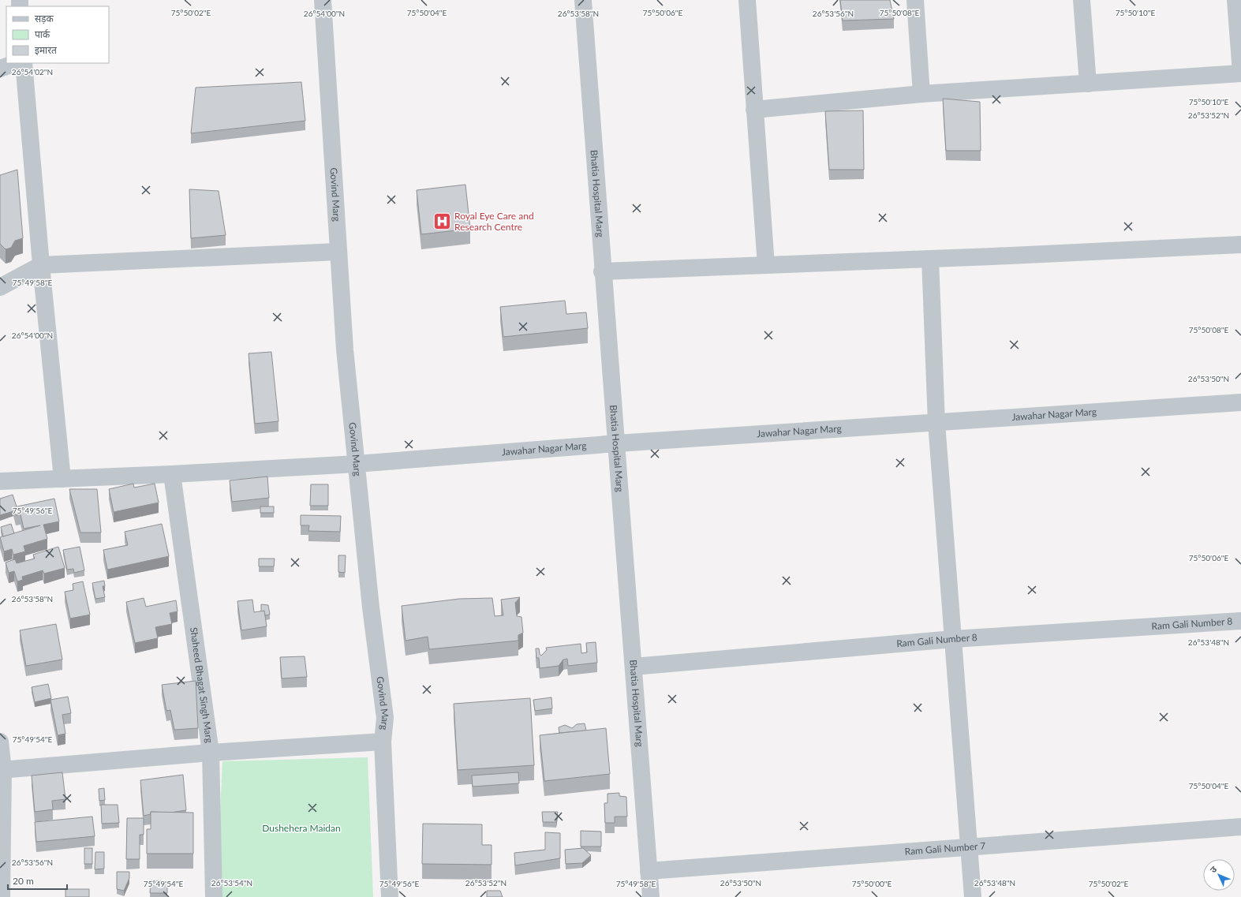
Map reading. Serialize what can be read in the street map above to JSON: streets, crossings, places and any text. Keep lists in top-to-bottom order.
{
  "streets": {
    "street": [
      "Govind Marg",
      "Bhatia Hospital Marg",
      "Jawahar Nagar Marg",
      "Ram Gali Number 8",
      "Shaheed Bhagat Singh Marg",
      "Ram Gali Number 7"
    ]
  },
  "crossings": [
    ["Govind Marg", "Jawahar Nagar Marg"],
    ["Bhatia Hospital Marg", "Jawahar Nagar Marg"],
    ["Bhatia Hospital Marg", "Ram Gali Number 8"],
    ["Bhatia Hospital Marg", "Ram Gali Number 7"],
    ["Jawahar Nagar Marg", "Shaheed Bhagat Singh Marg"]
  ],
  "parks": ["Dushehera Maidan"],
  "places": {
    "hospital": ["Royal Eye Care and Research Centre"]
  },
  "legend": ["सड़क", "पार्क", "इमारत"],
  "scale_bar": "20 m",
  "north": "top left",
  "coordinates": [
    "75°50'02\"E",
    "75°50'04\"E",
    "75°50'06\"E",
    "75°50'08\"E",
    "75°50'10\"E",
    "26°54'00\"N",
    "26°53'58\"N",
    "26°53'56\"N",
    "26°54'02\"N",
    "26°53'52\"N",
    "75°49'58\"E",
    "26°53'50\"N",
    "75°49'56\"E",
    "26°53'48\"N",
    "75°49'54\"E",
    "26°53'54\"N",
    "75°50'00\"E"
  ]
}
